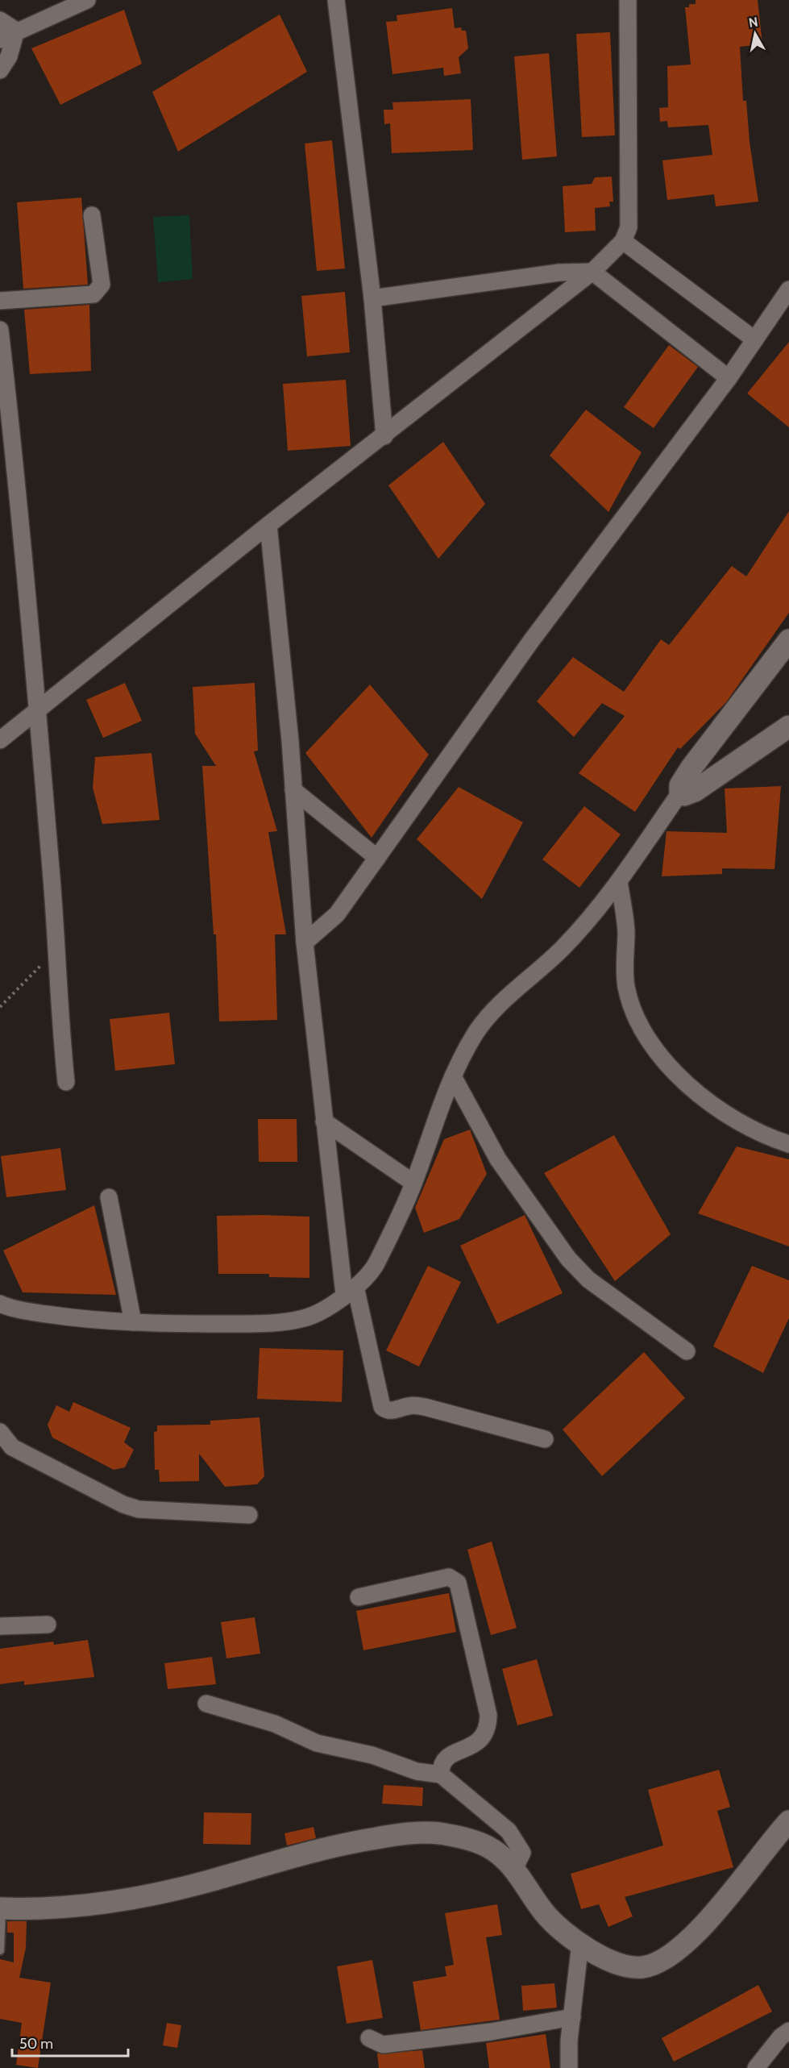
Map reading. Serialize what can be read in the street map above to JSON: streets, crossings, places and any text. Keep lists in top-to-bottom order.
{
  "scale_bar": "50 m",
  "north": "top"
}
